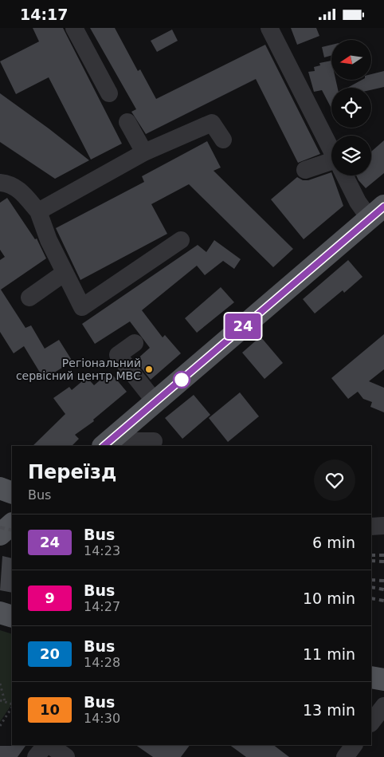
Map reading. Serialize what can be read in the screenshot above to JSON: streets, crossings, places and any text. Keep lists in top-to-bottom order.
{
  "places": ["Регіональний сервісний центр МВС"],
  "lines": ["bus line 24"],
  "north": "left",
  "page": {
    "status": "14:17",
    "on_map": "24",
    "heading": ["Переїзд", "Bus"],
    "list": [
      {
        "mark": "24",
        "name": "Bus",
        "note": "14:23",
        "value": "6 min"
      },
      {
        "mark": "9",
        "name": "Bus",
        "note": "14:27",
        "value": "10 min"
      },
      {
        "mark": "20",
        "name": "Bus",
        "note": "14:28",
        "value": "11 min"
      },
      {
        "mark": "10",
        "name": "Bus",
        "note": "14:30",
        "value": "13 min"
      }
    ]
  }
}
